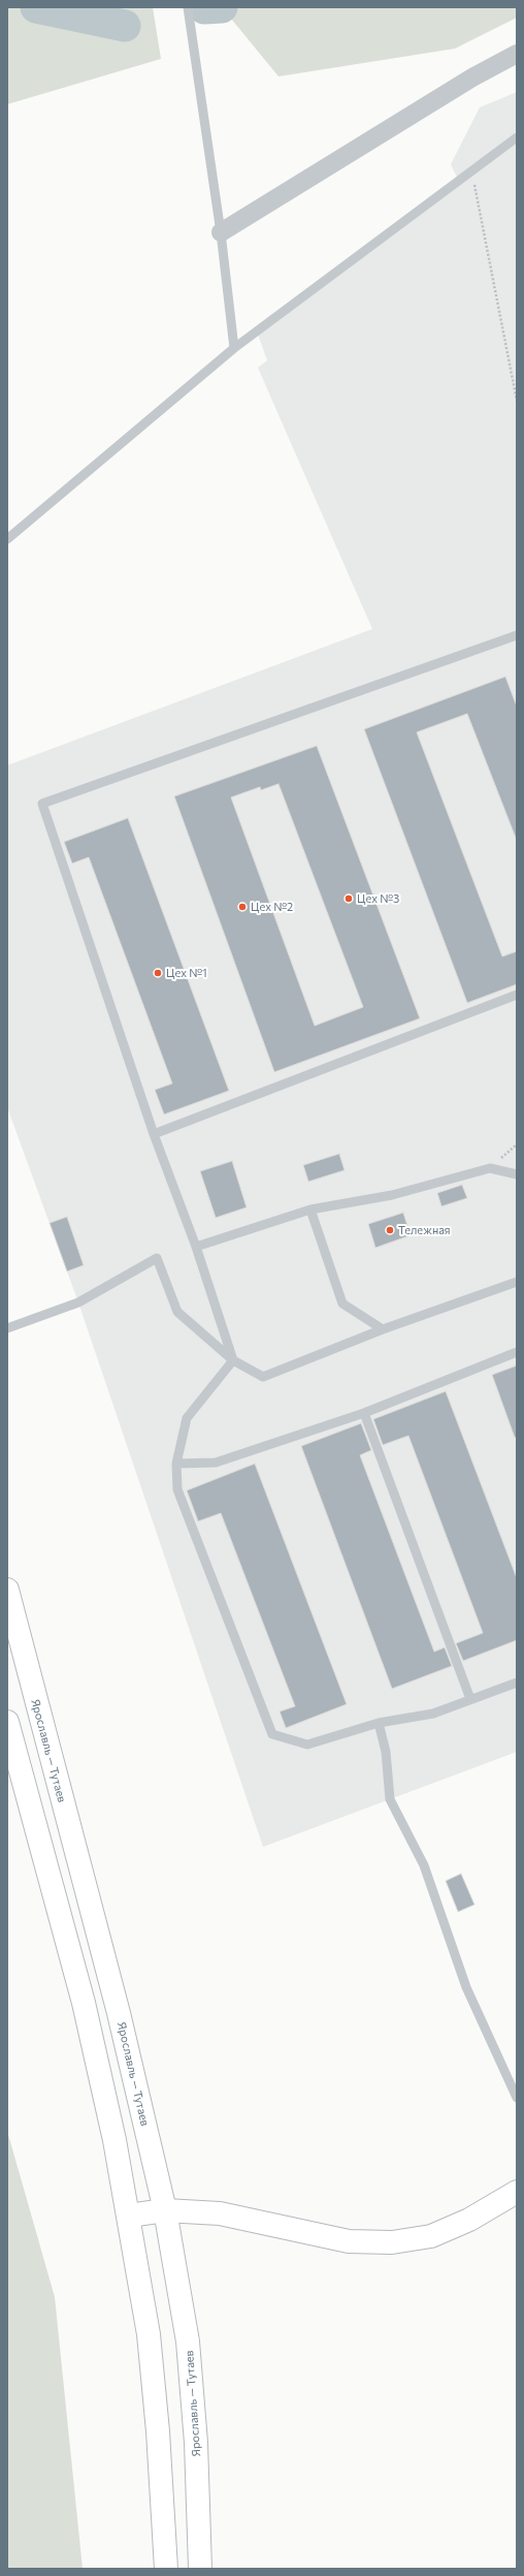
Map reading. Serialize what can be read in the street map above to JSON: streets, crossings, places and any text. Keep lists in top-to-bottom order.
{
  "streets": {
    "main road": ["Ярославль — Тутаев"]
  },
  "places": [
    "Цех №3",
    "Цех №2",
    "Цех №1",
    "Тележная"
  ]
}
